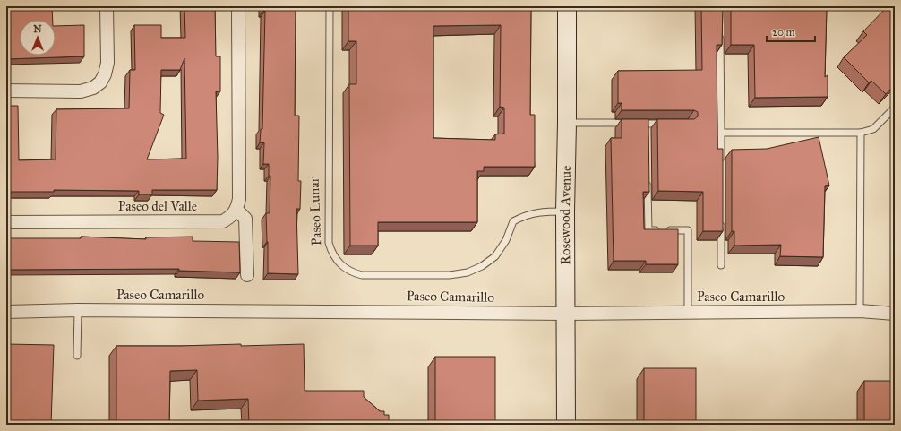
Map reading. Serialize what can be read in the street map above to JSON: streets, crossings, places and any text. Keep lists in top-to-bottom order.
{
  "streets": {
    "main road": ["Rosewood Avenue"],
    "street": ["Paseo del Valle", "Paseo Camarillo"],
    "lane": ["Paseo Lunar"]
  },
  "crossings": [
    ["Paseo Lunar", "Rosewood Avenue"],
    ["Rosewood Avenue", "Paseo Camarillo"]
  ],
  "scale_bar": "20 m",
  "north": "top"
}
